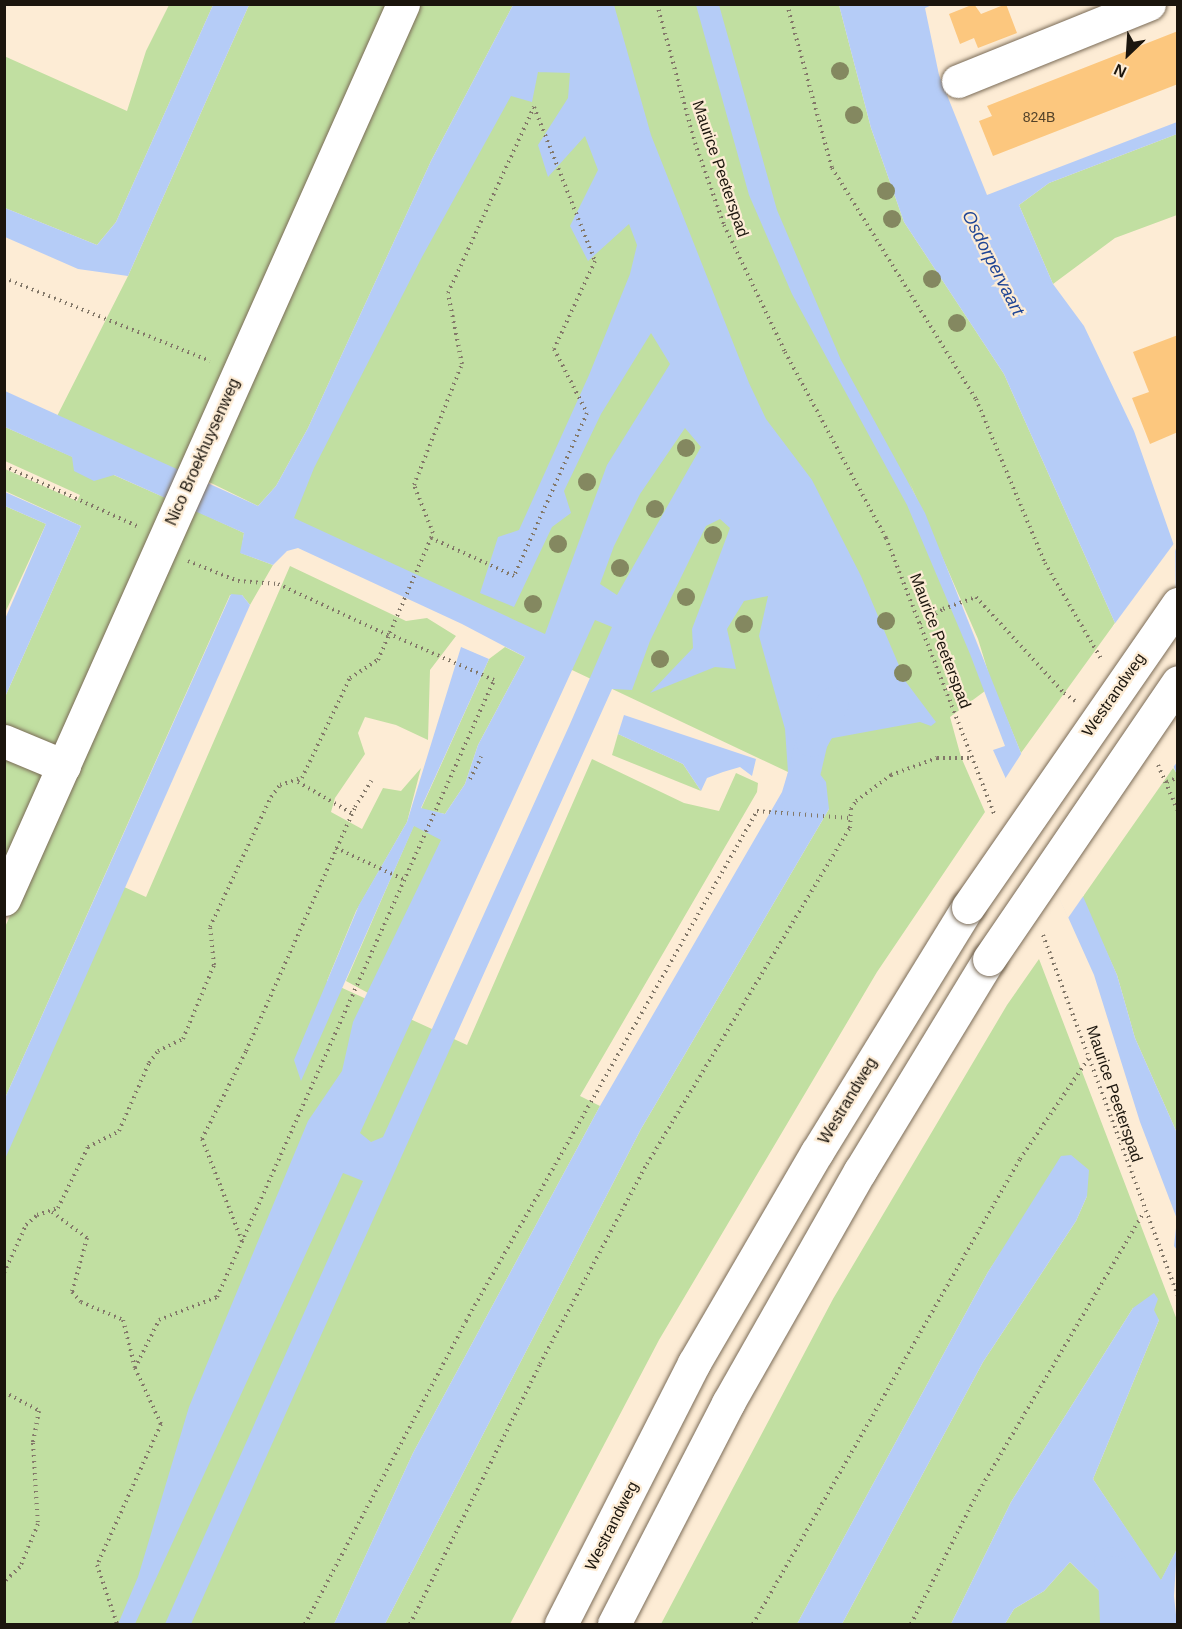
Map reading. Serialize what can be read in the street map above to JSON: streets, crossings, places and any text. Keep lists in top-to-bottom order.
{
  "streets": {
    "main road": ["Nico Broekhuysenweg", "Westrandweg"],
    "path": ["Maurice Peeterspad"]
  },
  "water": ["Osdorpervaart"],
  "house_numbers": ["824B"],
  "north": "bottom left"
}
